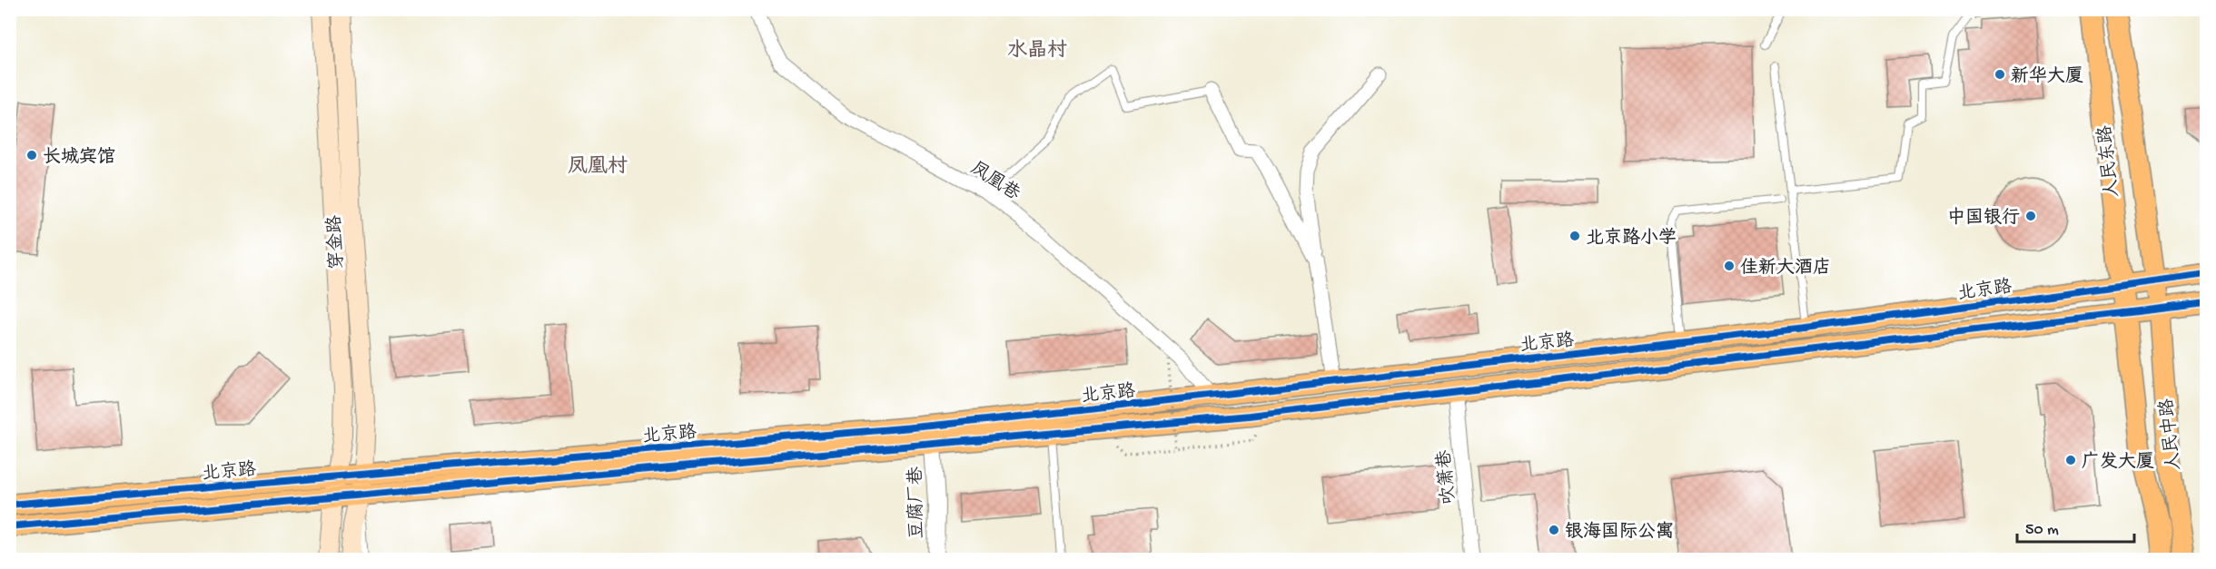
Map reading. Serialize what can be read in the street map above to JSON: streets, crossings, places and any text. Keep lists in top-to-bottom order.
{
  "streets": {
    "main road": [
      "人民东路",
      "穿金路",
      "北京路",
      "人民中路"
    ],
    "street": ["凤凰巷", "吹箫巷", "豆腐厂巷"]
  },
  "crossings": [
    ["人民东路", "北京路"],
    ["人民东路", "人民中路"],
    ["凤凰巷", "北京路"],
    ["穿金路", "北京路"],
    ["北京路", "人民中路"],
    ["北京路", "吹箫巷"],
    ["北京路", "豆腐厂巷"]
  ],
  "districts": ["水晶村", "凤凰村"],
  "places": [
    "新华大厦",
    "长城宾馆",
    "中国银行",
    "北京路小学",
    "佳新大酒店",
    "广发大厦",
    "银海国际公寓"
  ],
  "scale_bar": "50 m"
}
